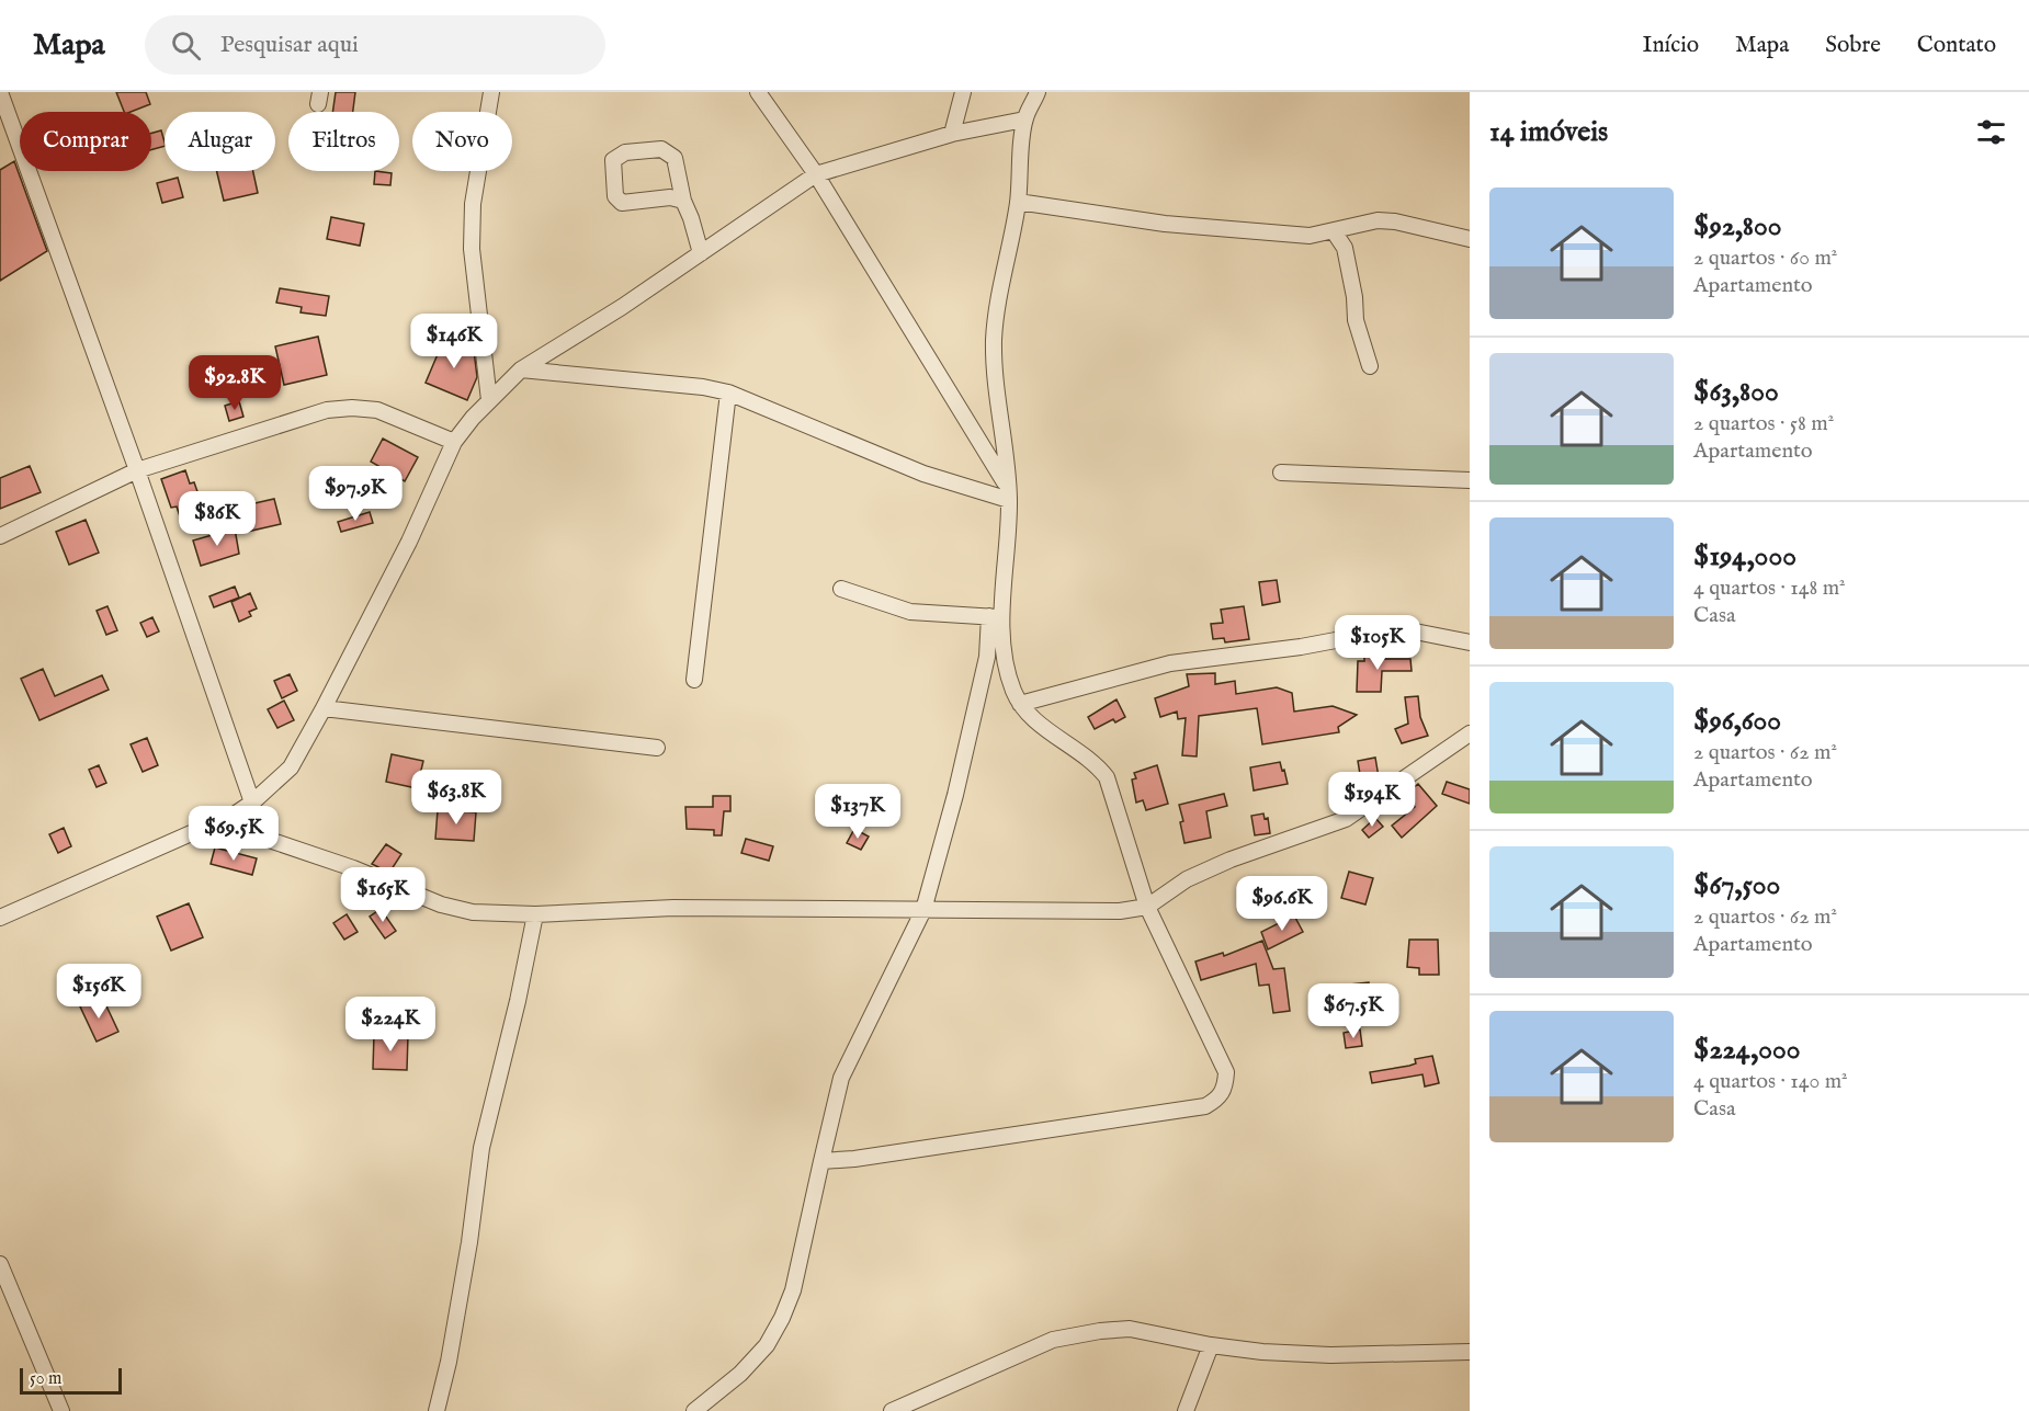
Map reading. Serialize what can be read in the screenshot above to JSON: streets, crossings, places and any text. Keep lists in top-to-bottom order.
{
  "scale_bar": "50 m",
  "page": {
    "header": "Mapa",
    "search": "Pesquisar aqui",
    "nav": [
      "Início",
      "Mapa",
      "Sobre",
      "Contato"
    ],
    "heading": "14 imóveis",
    "chip": [
      "Comprar",
      "Alugar",
      "Filtros",
      "Novo"
    ],
    "list": [
      {
        "name": "$92,800",
        "note": "2 quartos · 60 m² · Apartamento"
      },
      {
        "name": "$63,800",
        "note": "2 quartos · 58 m² · Apartamento"
      },
      {
        "name": "$194,000",
        "note": "4 quartos · 148 m² · Casa"
      },
      {
        "name": "$96,600",
        "note": "2 quartos · 62 m² · Apartamento"
      },
      {
        "name": "$67,500",
        "note": "2 quartos · 62 m² · Apartamento"
      },
      {
        "name": "$224,000",
        "note": "4 quartos · 140 m² · Casa"
      }
    ],
    "price": [
      "$146K",
      "$92.8K",
      "$97.9K",
      "$86K",
      "$105K",
      "$63.8K",
      "$194K",
      "$137K",
      "$69.5K",
      "$165K",
      "$96.6K",
      "$156K",
      "$67.5K",
      "$224K"
    ],
    "scale": "50 m"
  }
}
